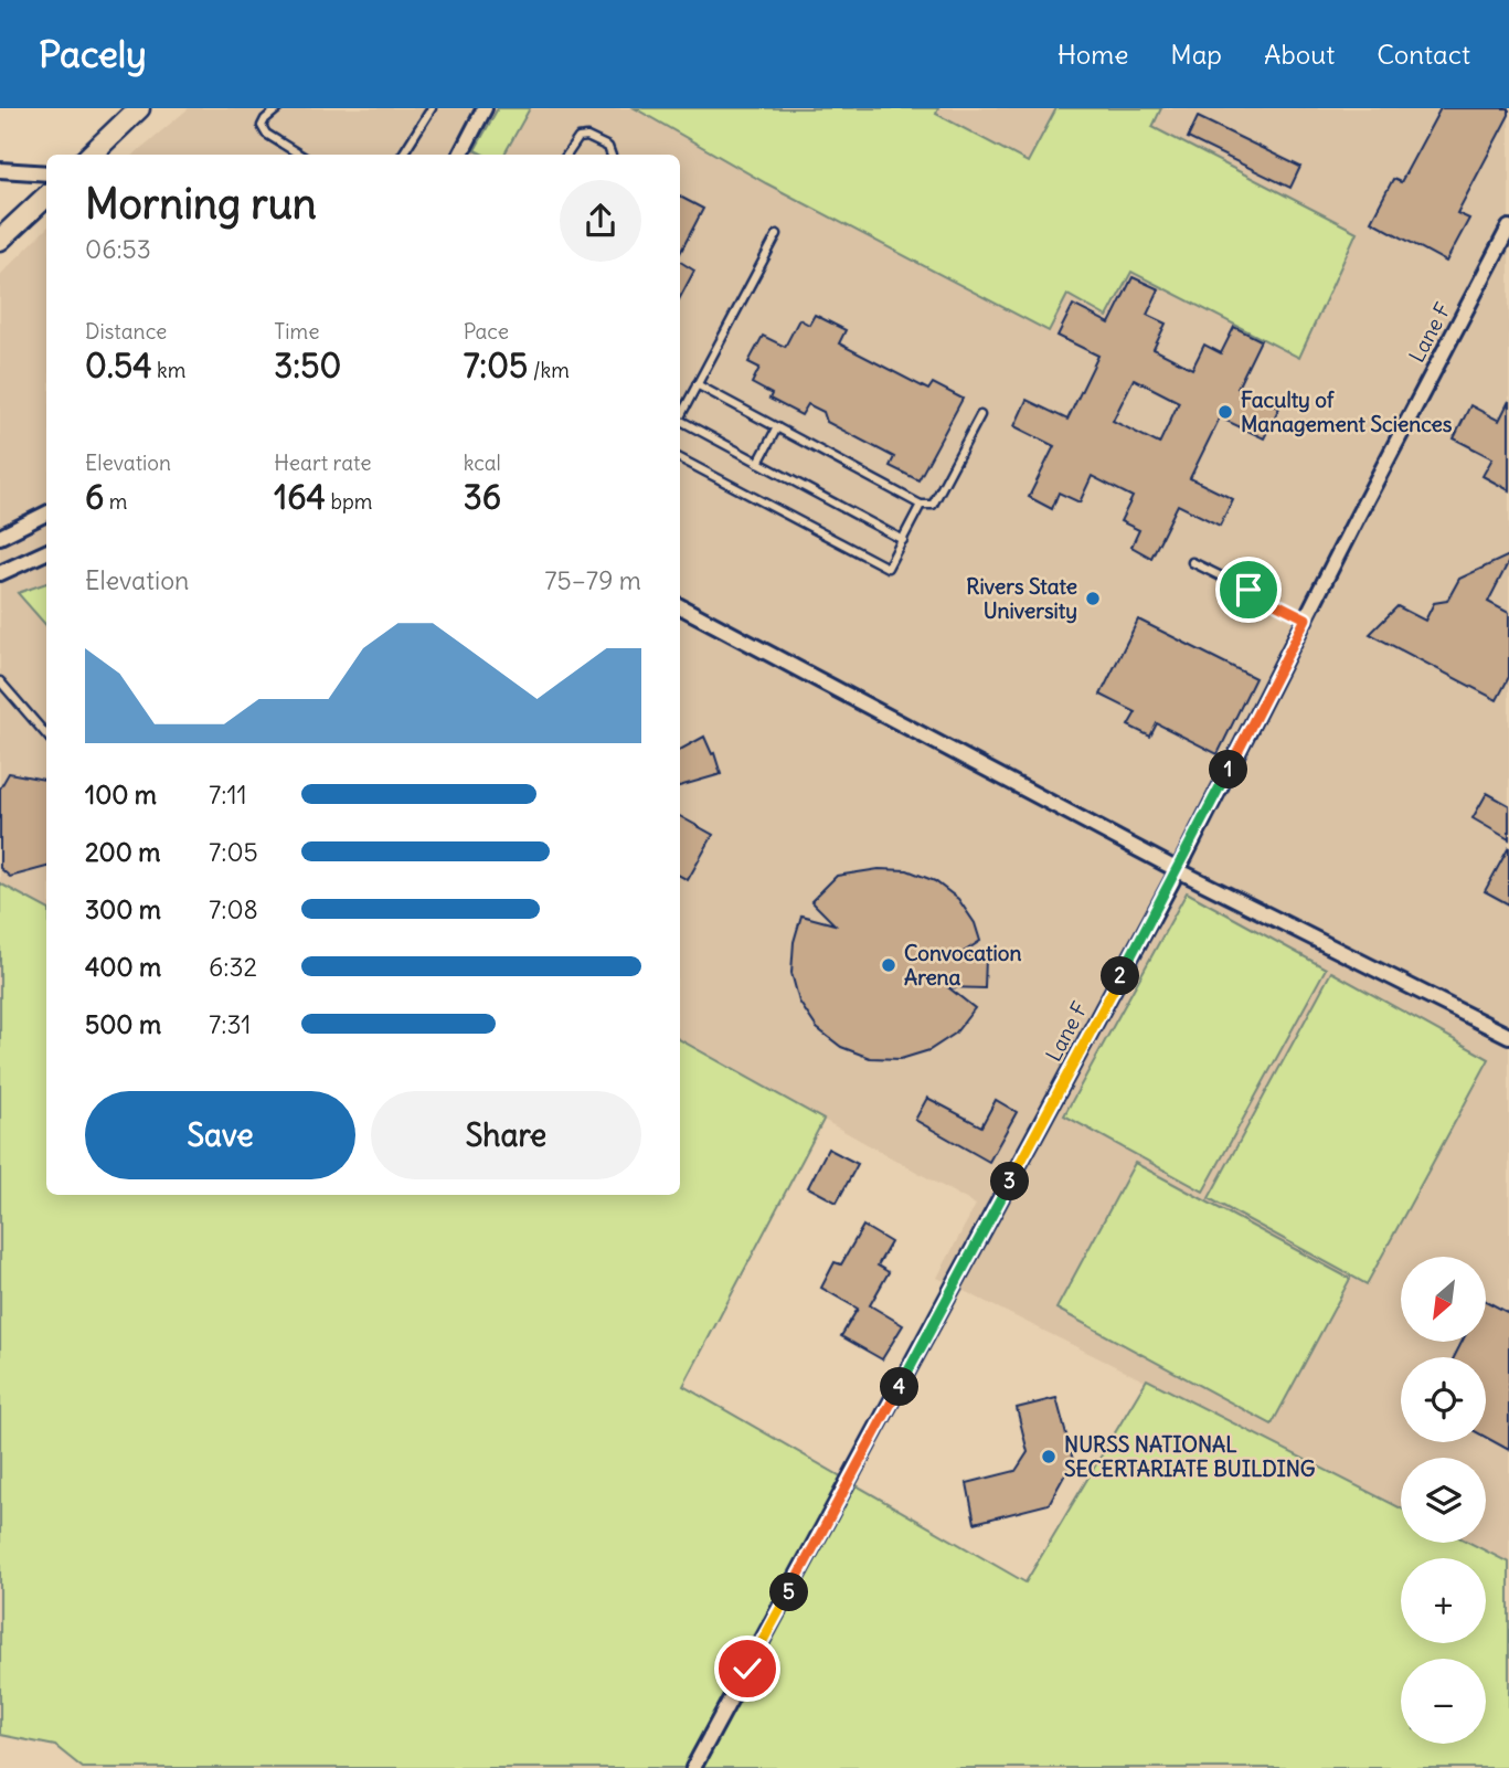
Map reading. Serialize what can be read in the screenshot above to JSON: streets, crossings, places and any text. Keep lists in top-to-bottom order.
{
  "streets": {
    "street": ["Lane F"]
  },
  "places": [
    "Faculty of Management Sciences",
    "Rivers State University",
    "Convocation Arena",
    "NURSS NATIONAL SECERTARIATE BUILDING"
  ],
  "north": "bottom left",
  "page": {
    "header": "Pacely",
    "nav": [
      "Home",
      "Map",
      "About",
      "Contact"
    ],
    "heading": ["Morning run", "06:53"],
    "stats": [
      ["Distance", "0.54 km"],
      ["Time", "3:50"],
      ["Pace", "7:05 /km"],
      ["Elevation", "6 m"],
      ["Heart rate", "164 bpm"],
      ["kcal", "36"]
    ],
    "chart": ["Elevation", "75–79 m"],
    "pins": [
      "1",
      "2",
      "3",
      "4",
      "5"
    ],
    "list": [
      {
        "name": "100 m",
        "note": "7:11"
      },
      {
        "name": "200 m",
        "note": "7:05"
      },
      {
        "name": "300 m",
        "note": "7:08"
      },
      {
        "name": "400 m",
        "note": "6:32"
      },
      {
        "name": "500 m",
        "note": "7:31"
      }
    ],
    "buttons": ["Save", "Share"],
    "map_buttons": ["+", "−"]
  }
}
